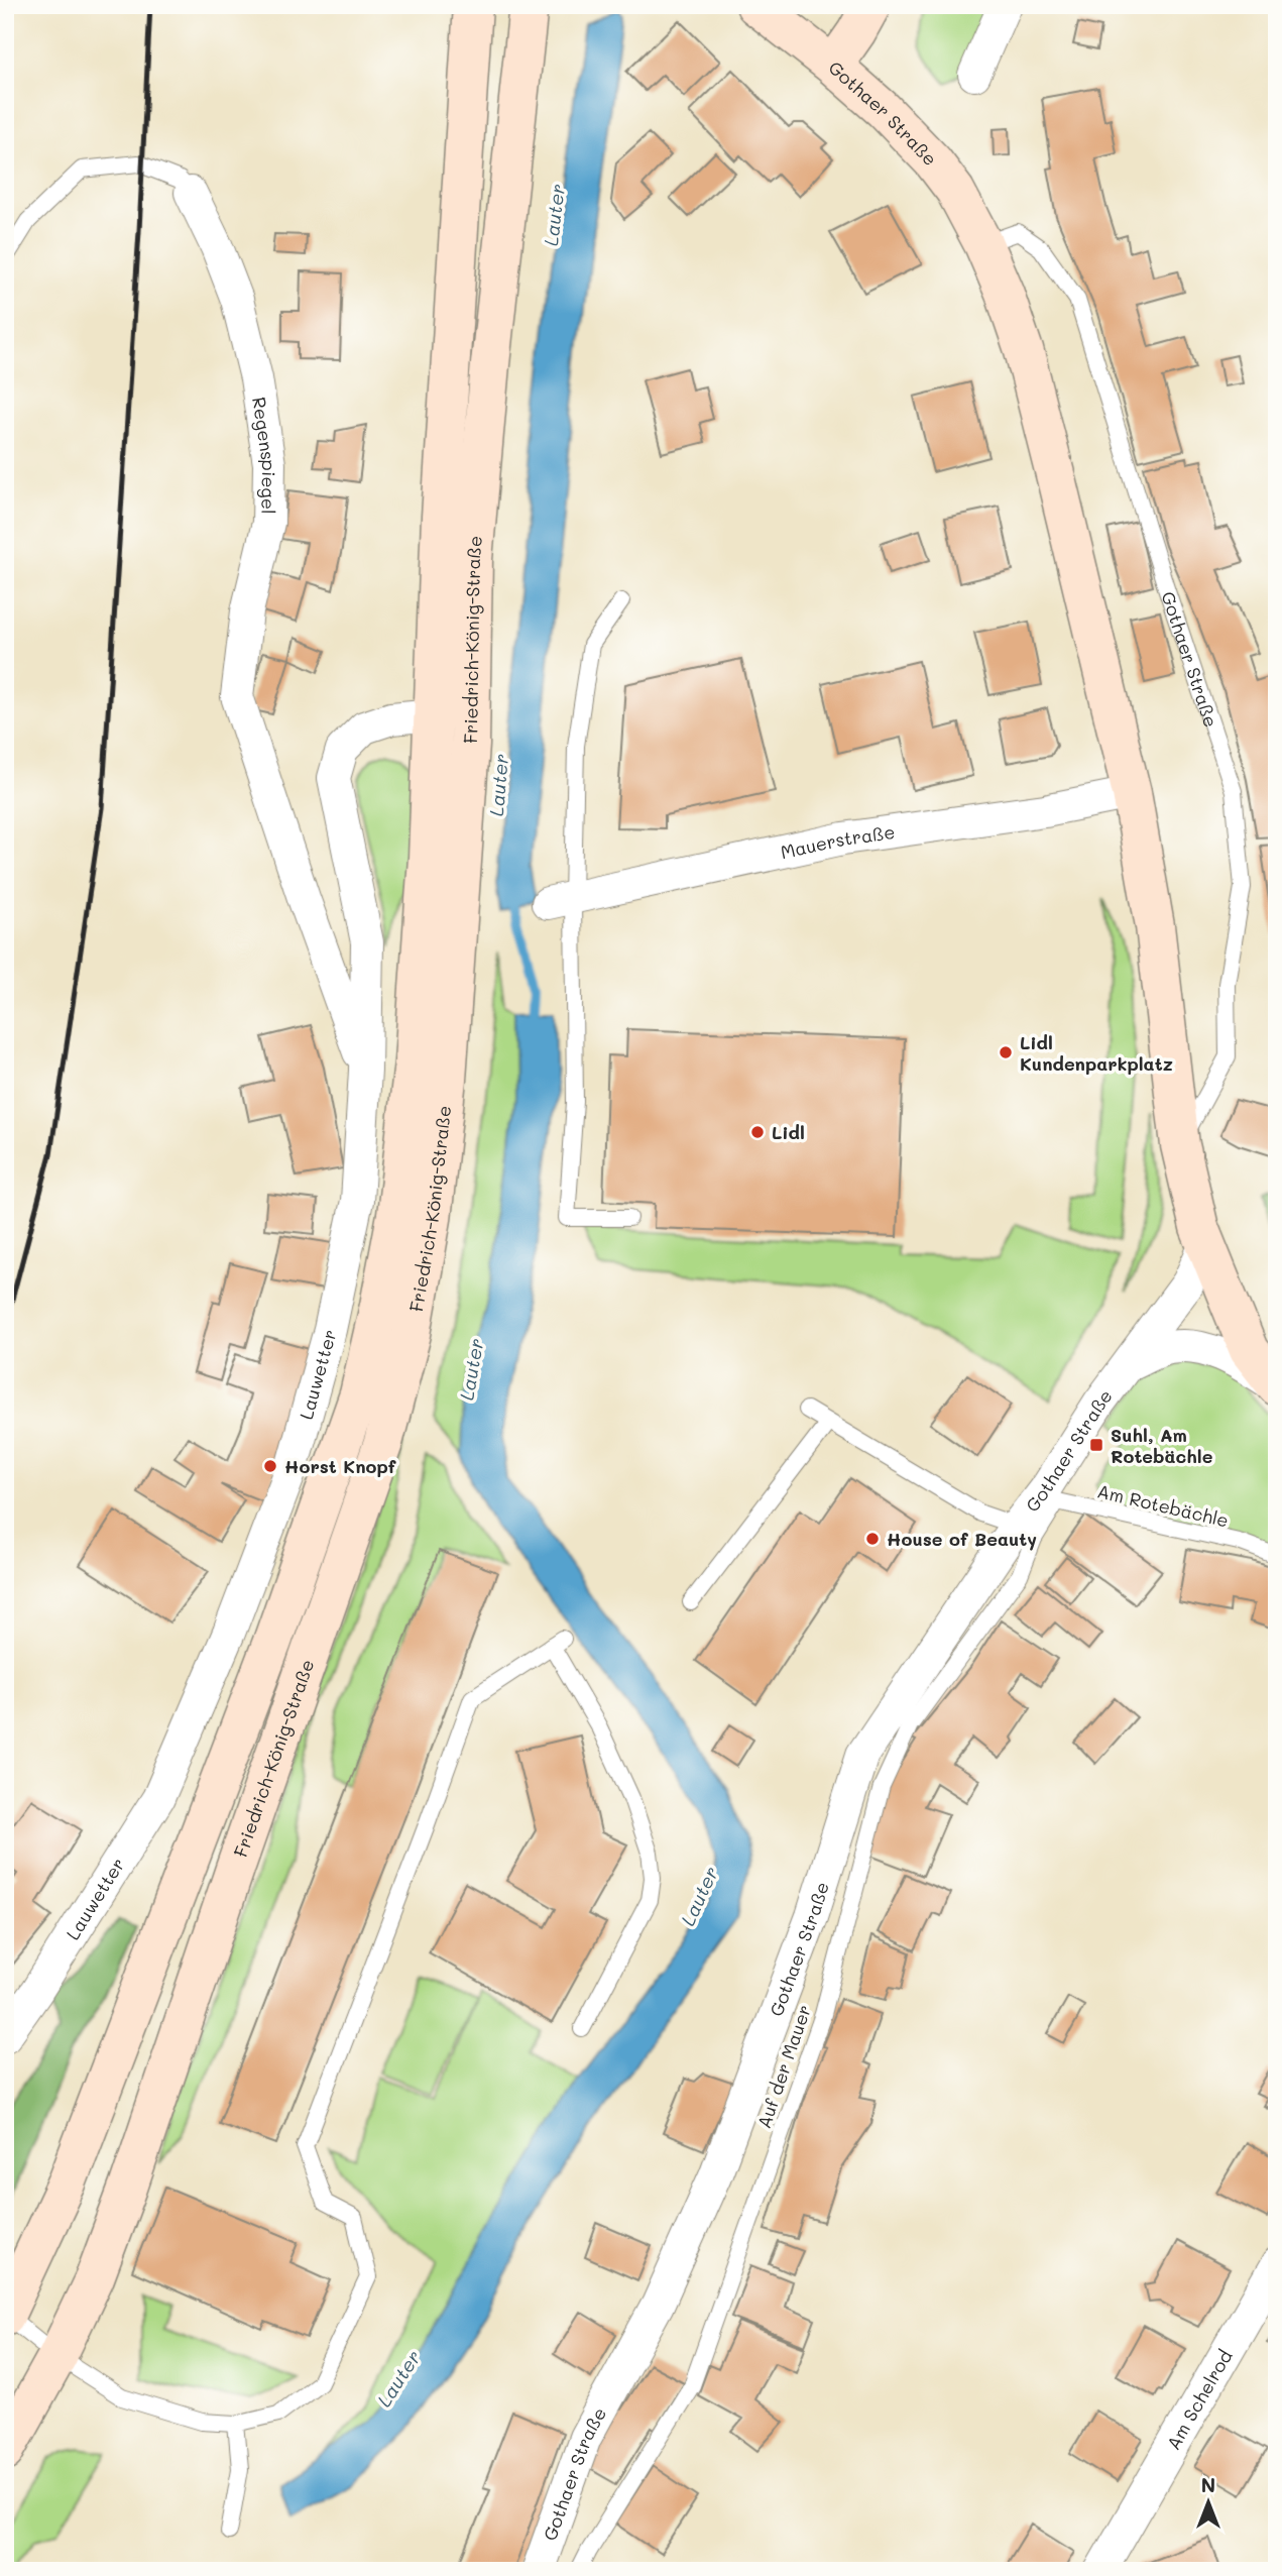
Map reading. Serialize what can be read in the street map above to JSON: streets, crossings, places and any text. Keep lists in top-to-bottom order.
{
  "streets": {
    "main road": ["Gothaer Straße", "Friedrich-König-Straße"],
    "street": [
      "Regenspiegel",
      "Mauerstraße",
      "Lauwetter",
      "Am Schelrod"
    ],
    "lane": ["Am Rotebächle", "Auf der Mauer"]
  },
  "crossings": [
    ["Gothaer Straße", "Mauerstraße"],
    ["Gothaer Straße", "Am Rotebächle"],
    ["Gothaer Straße", "Auf der Mauer"],
    ["Regenspiegel", "Lauwetter"],
    ["Friedrich-König-Straße", "Lauwetter"],
    ["Am Rotebächle", "Auf der Mauer"]
  ],
  "water": ["Lauter"],
  "places": {
    "other": [
      "Lidl Kundenparkplatz",
      "Lidl",
      "Horst Knopf",
      "House of Beauty"
    ],
    "transit": ["Suhl, Am Rotebächle"]
  },
  "north": "top"
}
